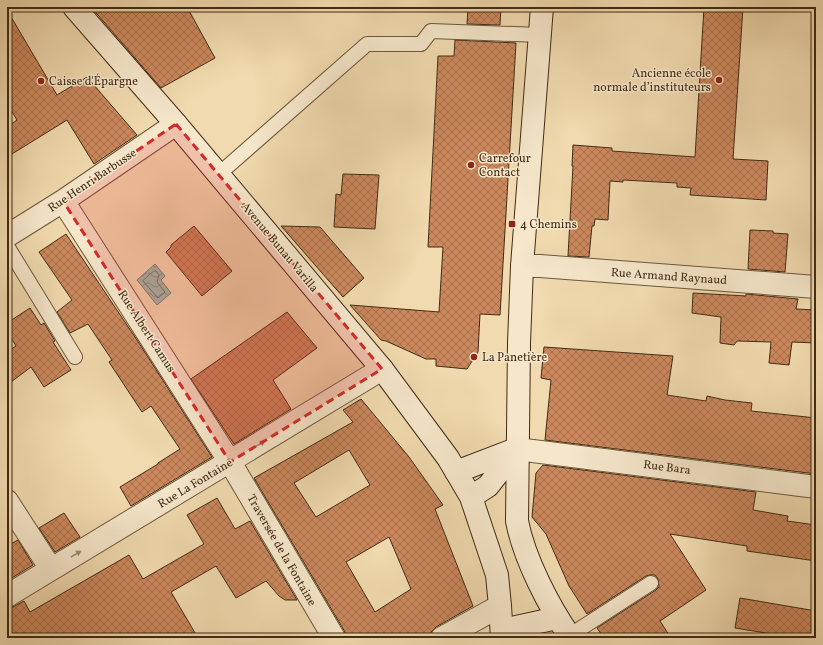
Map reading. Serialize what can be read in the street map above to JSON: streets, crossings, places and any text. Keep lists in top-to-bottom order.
{
  "streets": {
    "street": [
      "Rue Henri Barbusse",
      "Avenue Bunau Varilla",
      "Rue Armand Raynaud",
      "Rue Albert Camus",
      "Rue Bara",
      "Rue La Fontaine",
      "Traversée de la Fontaine"
    ]
  },
  "crossings": [
    ["Rue Henri Barbusse", "Avenue Bunau Varilla"],
    ["Rue Henri Barbusse", "Rue Albert Camus"],
    ["Avenue Bunau Varilla", "Rue La Fontaine"],
    ["Rue Albert Camus", "Rue La Fontaine"],
    ["Rue Albert Camus", "Traversée de la Fontaine"],
    ["Rue La Fontaine", "Traversée de la Fontaine"]
  ],
  "one_way": ["Rue La Fontaine"],
  "places": {
    "other": [
      "Ancienne école normale d’instituteurs",
      "Caisse d'Épargne",
      "Carrefour Contact",
      "La Panetière"
    ],
    "transit": ["4 Chemins"]
  }
}
